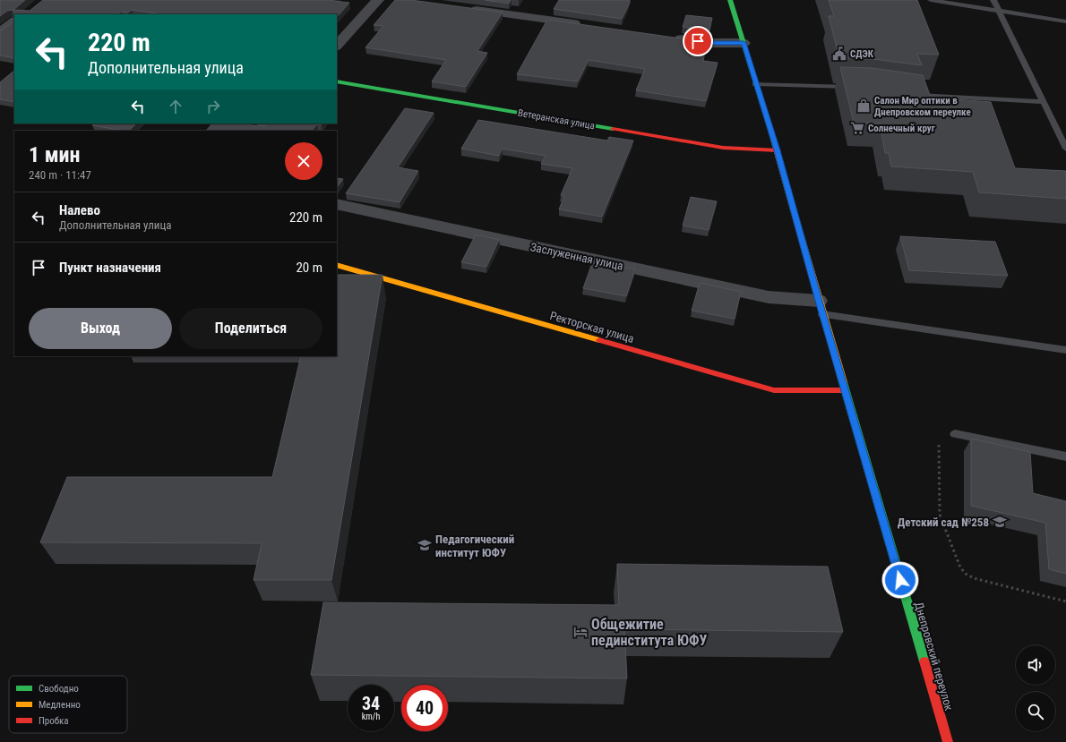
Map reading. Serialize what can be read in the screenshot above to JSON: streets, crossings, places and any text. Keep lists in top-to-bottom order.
{
  "streets": {
    "street": [
      "Ветеранская улица",
      "Заслуженная улица",
      "Ректорская улица",
      "Днепровский переулок"
    ]
  },
  "crossings": [
    ["Ветеранская улица", "Днепровский переулок"],
    ["Заслуженная улица", "Днепровский переулок"],
    ["Ректорская улица", "Днепровский переулок"]
  ],
  "places": {
    "public building": ["СДЭК"],
    "shop": ["Салон Мир оптики в Днепровском переулке"],
    "supermarket": ["Солнечный круг"],
    "school or university": ["Детский сад №258", "Педагогический институт ЮФУ"],
    "hotel": ["Общежитие пединститута ЮФУ"]
  },
  "legend": ["Свободно", "Медленно", "Пробка"],
  "page": {
    "turn": ["220 m", "Дополнительная улица"],
    "heading": ["1 мин", "240 m · 11:47"],
    "list": [
      {
        "name": "Налево",
        "note": "Дополнительная улица",
        "value": "220 m"
      },
      {
        "name": "Пункт назначения",
        "value": "20 m"
      }
    ],
    "buttons": ["Выход", "Поделиться"],
    "speed": "34 km/h",
    "limit": "40"
  }
}
